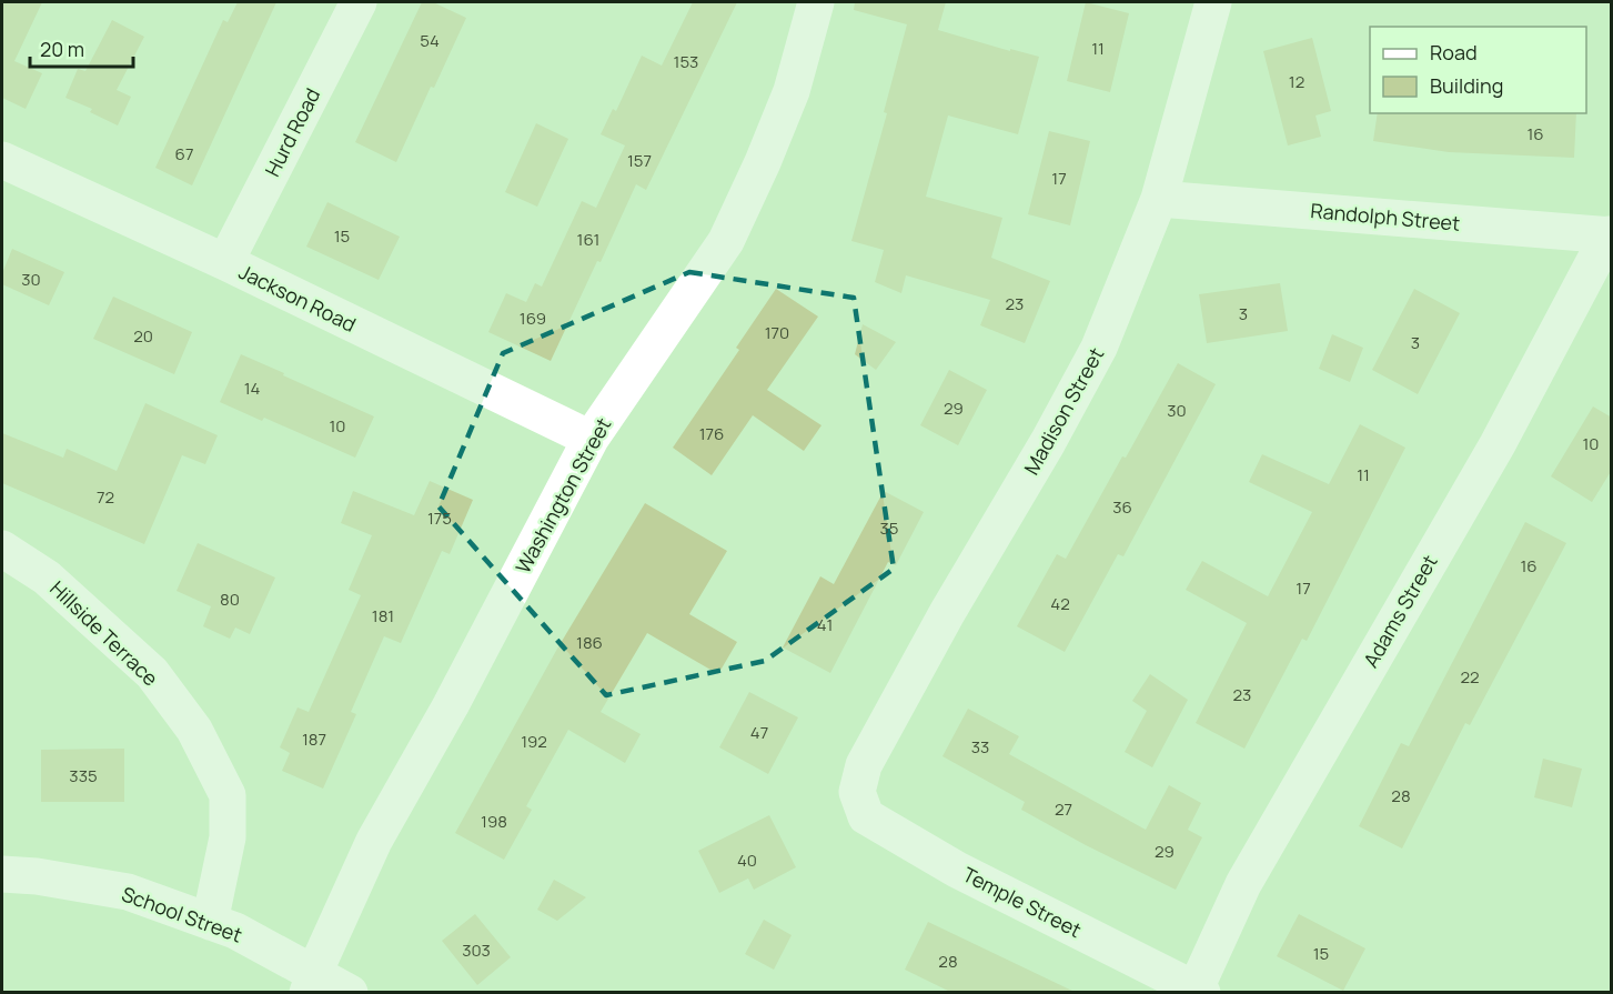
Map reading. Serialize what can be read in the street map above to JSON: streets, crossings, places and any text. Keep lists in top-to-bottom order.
{
  "streets": {
    "street": [
      "Hurd Road",
      "Randolph Street",
      "Jackson Road",
      "Madison Street",
      "Washington Street",
      "Adams Street",
      "Hillside Terrace",
      "Temple Street",
      "School Street"
    ]
  },
  "crossings": [
    ["Hurd Road", "Jackson Road"],
    ["Randolph Street", "Madison Street"],
    ["Randolph Street", "Adams Street"],
    ["Jackson Road", "Washington Street"],
    ["Madison Street", "Temple Street"],
    ["Washington Street", "School Street"],
    ["Adams Street", "Temple Street"],
    ["Hillside Terrace", "School Street"]
  ],
  "house_numbers": [
    "54",
    "11",
    "153",
    "12",
    "16",
    "67",
    "157",
    "17",
    "15",
    "161",
    "30",
    "23",
    "3",
    "169",
    "170",
    "20",
    "3",
    "14",
    "29",
    "30",
    "10",
    "176",
    "10",
    "11",
    "72",
    "36",
    "175",
    "35",
    "16",
    "17",
    "80",
    "42",
    "181",
    "41",
    "186",
    "22",
    "23",
    "47",
    "187",
    "192",
    "33",
    "335",
    "28",
    "27",
    "198",
    "29",
    "40",
    "303",
    "15",
    "28"
  ],
  "legend": ["Road", "Building"],
  "scale_bar": "20 m"
}
